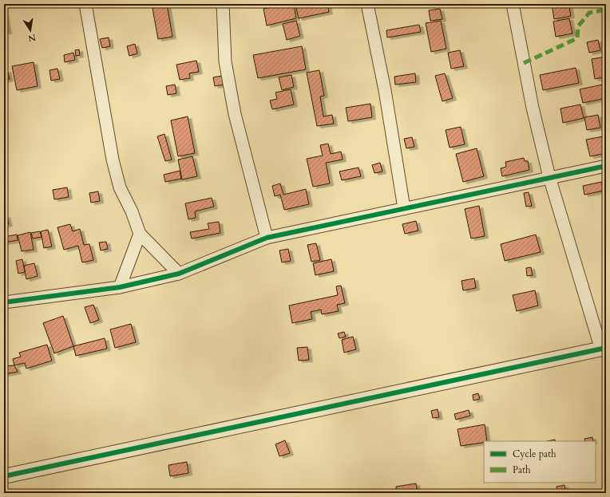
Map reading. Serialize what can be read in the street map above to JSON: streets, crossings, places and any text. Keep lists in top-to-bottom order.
{
  "legend": ["Cycle path", "Path"],
  "north": "bottom"
}
